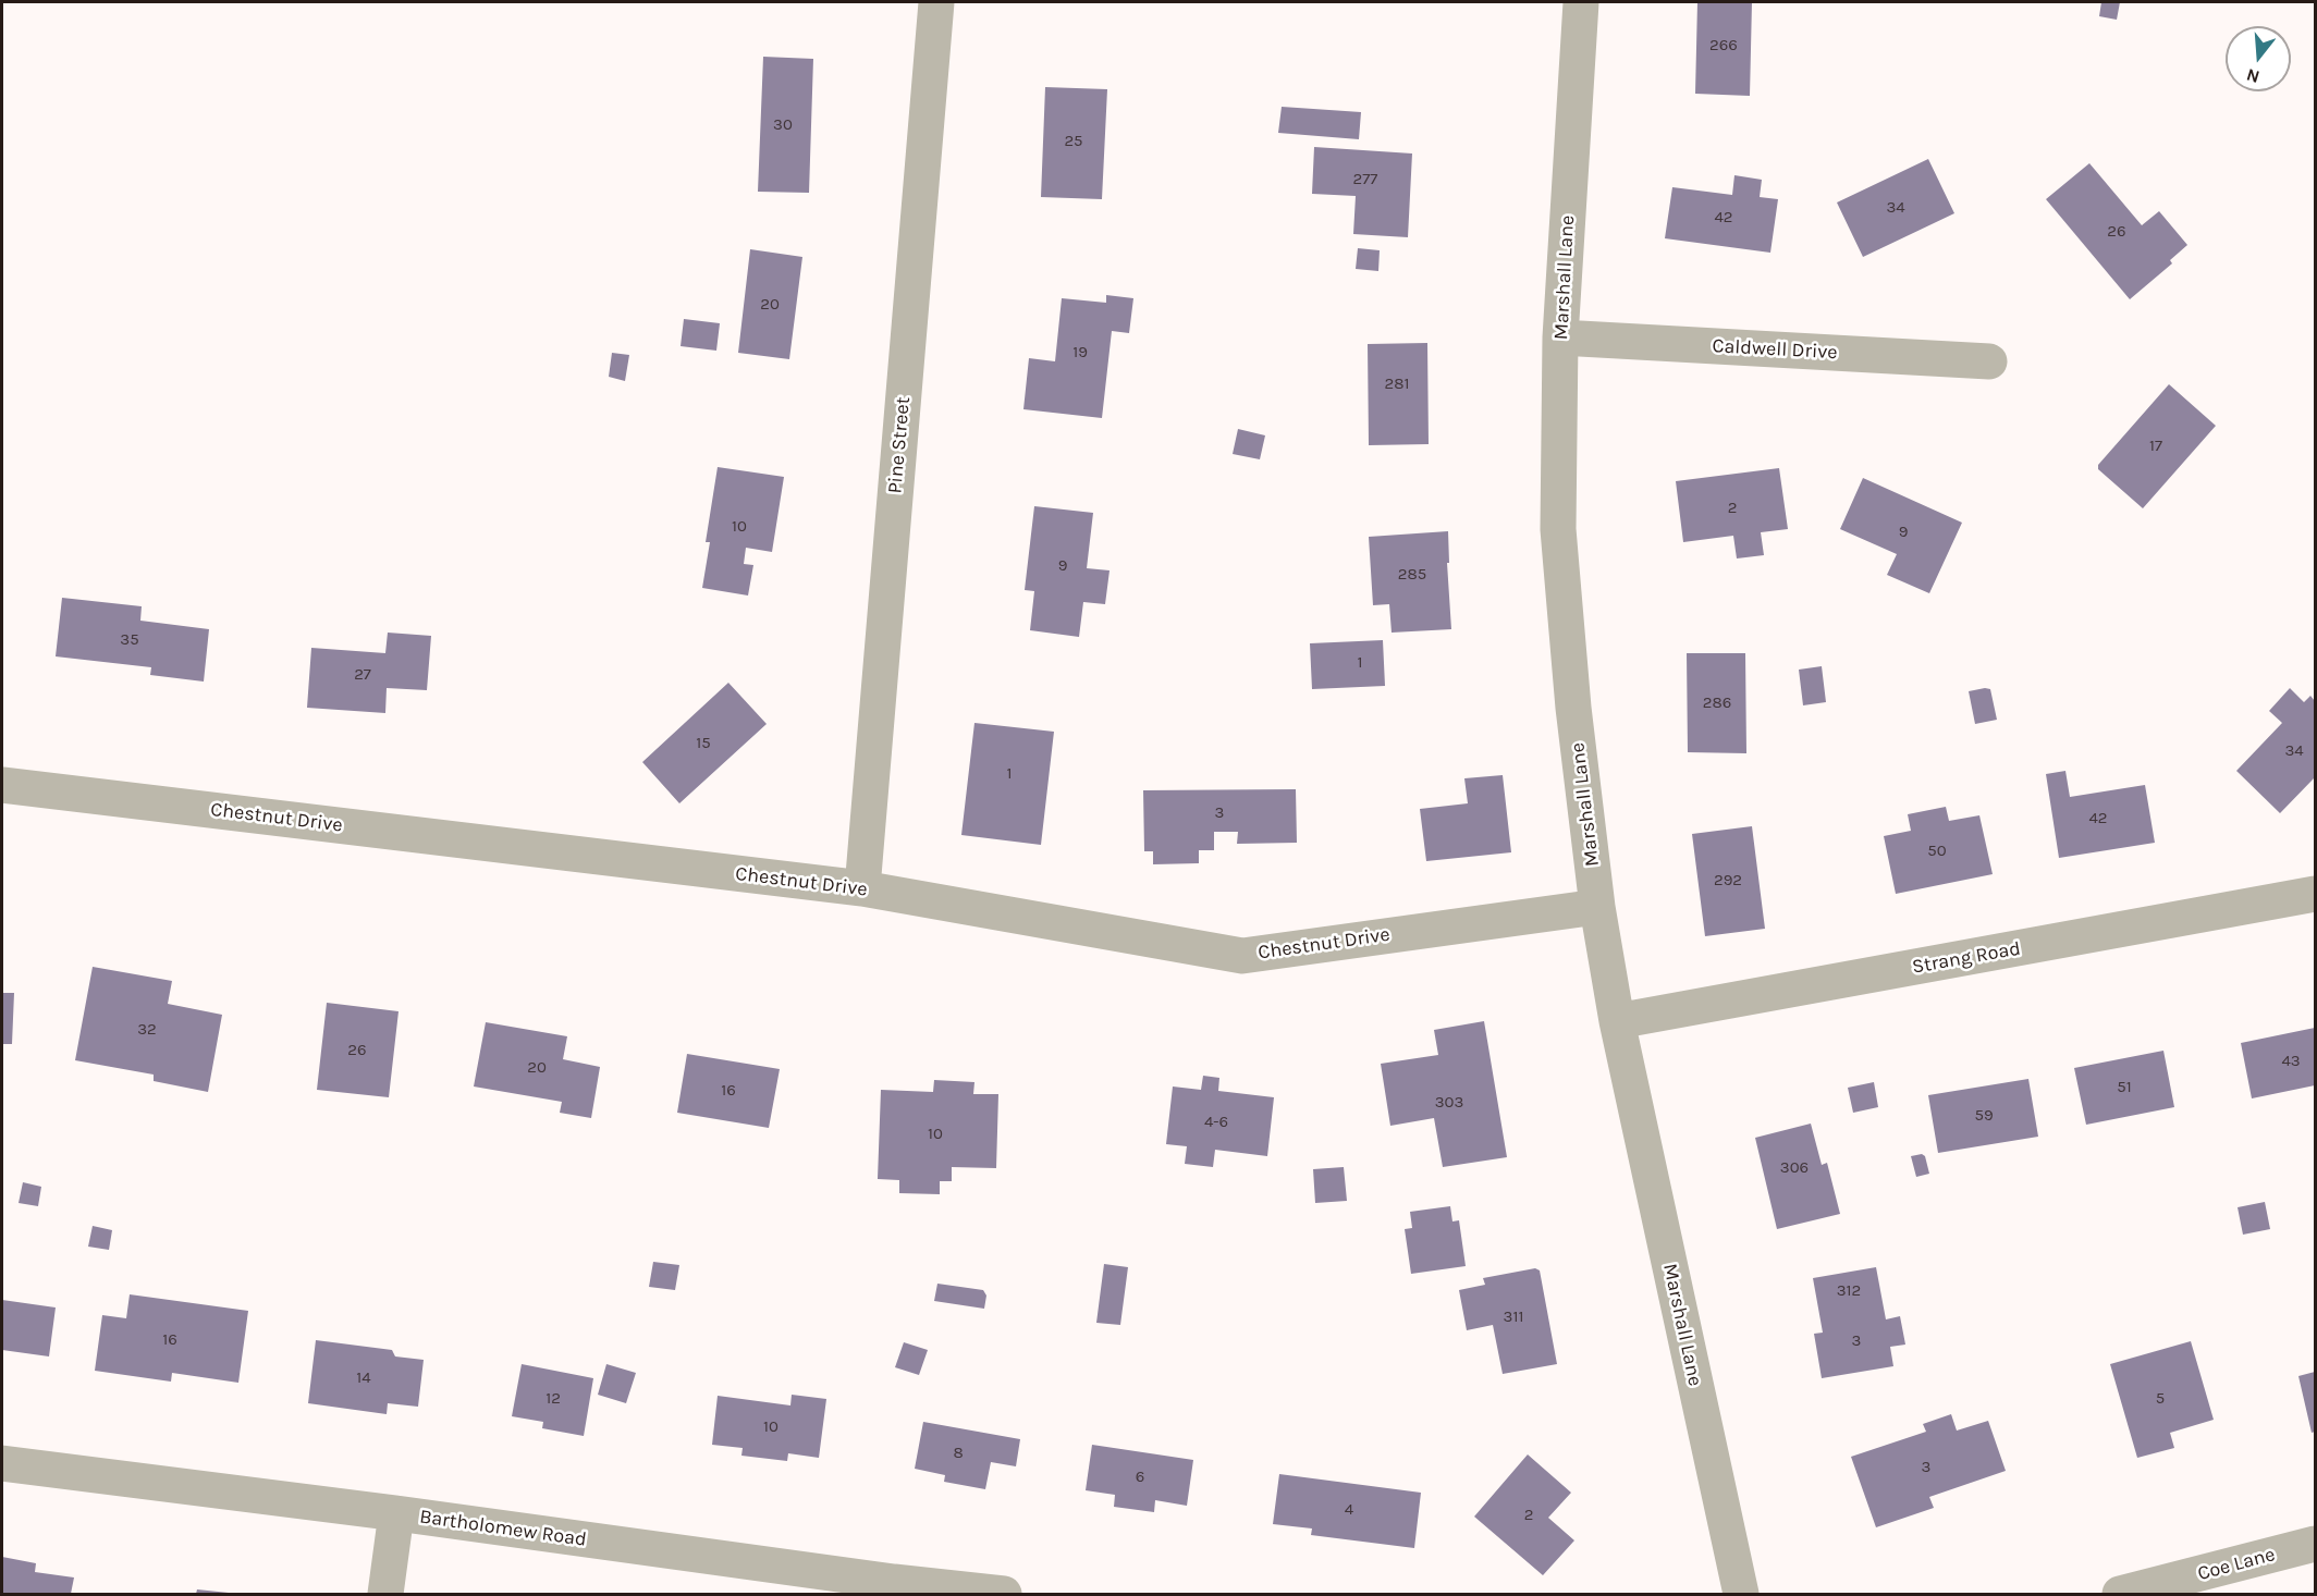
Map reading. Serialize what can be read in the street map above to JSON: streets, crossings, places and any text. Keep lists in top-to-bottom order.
{
  "streets": {
    "street": [
      "Marshall Lane",
      "Caldwell Drive",
      "Pine Street",
      "Chestnut Drive",
      "Strang Road",
      "Bartholomew Road",
      "Coe Lane"
    ]
  },
  "crossings": [
    ["Marshall Lane", "Caldwell Drive"],
    ["Marshall Lane", "Chestnut Drive"],
    ["Marshall Lane", "Strang Road"],
    ["Pine Street", "Chestnut Drive"]
  ],
  "house_numbers": [
    "266",
    "30",
    "25",
    "277",
    "34",
    "42",
    "26",
    "20",
    "19",
    "281",
    "17",
    "2",
    "10",
    "9",
    "9",
    "285",
    "35",
    "1",
    "27",
    "286",
    "15",
    "34",
    "1",
    "3",
    "42",
    "50",
    "292",
    "32",
    "26",
    "43",
    "20",
    "51",
    "16",
    "303",
    "59",
    "4-6",
    "10",
    "306",
    "312",
    "311",
    "16",
    "3",
    "14",
    "12",
    "5",
    "10",
    "8",
    "3",
    "6",
    "4",
    "2"
  ],
  "north": "bottom"
}
